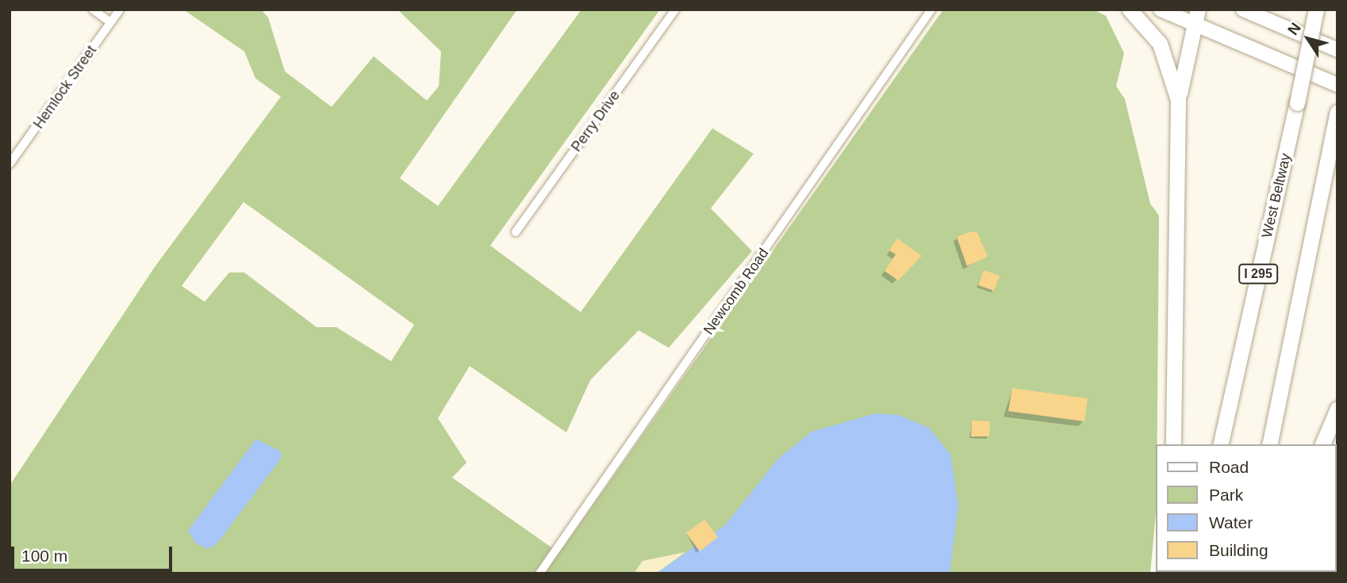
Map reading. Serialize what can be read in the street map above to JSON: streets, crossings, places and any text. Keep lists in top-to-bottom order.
{
  "streets": {
    "highway": ["West Beltway", "I 295"],
    "street": ["Hemlock Street", "Perry Drive", "Newcomb Road"]
  },
  "legend": [
    "Road",
    "Park",
    "Water",
    "Building"
  ],
  "scale_bar": "100 m",
  "north": "top left"
}
